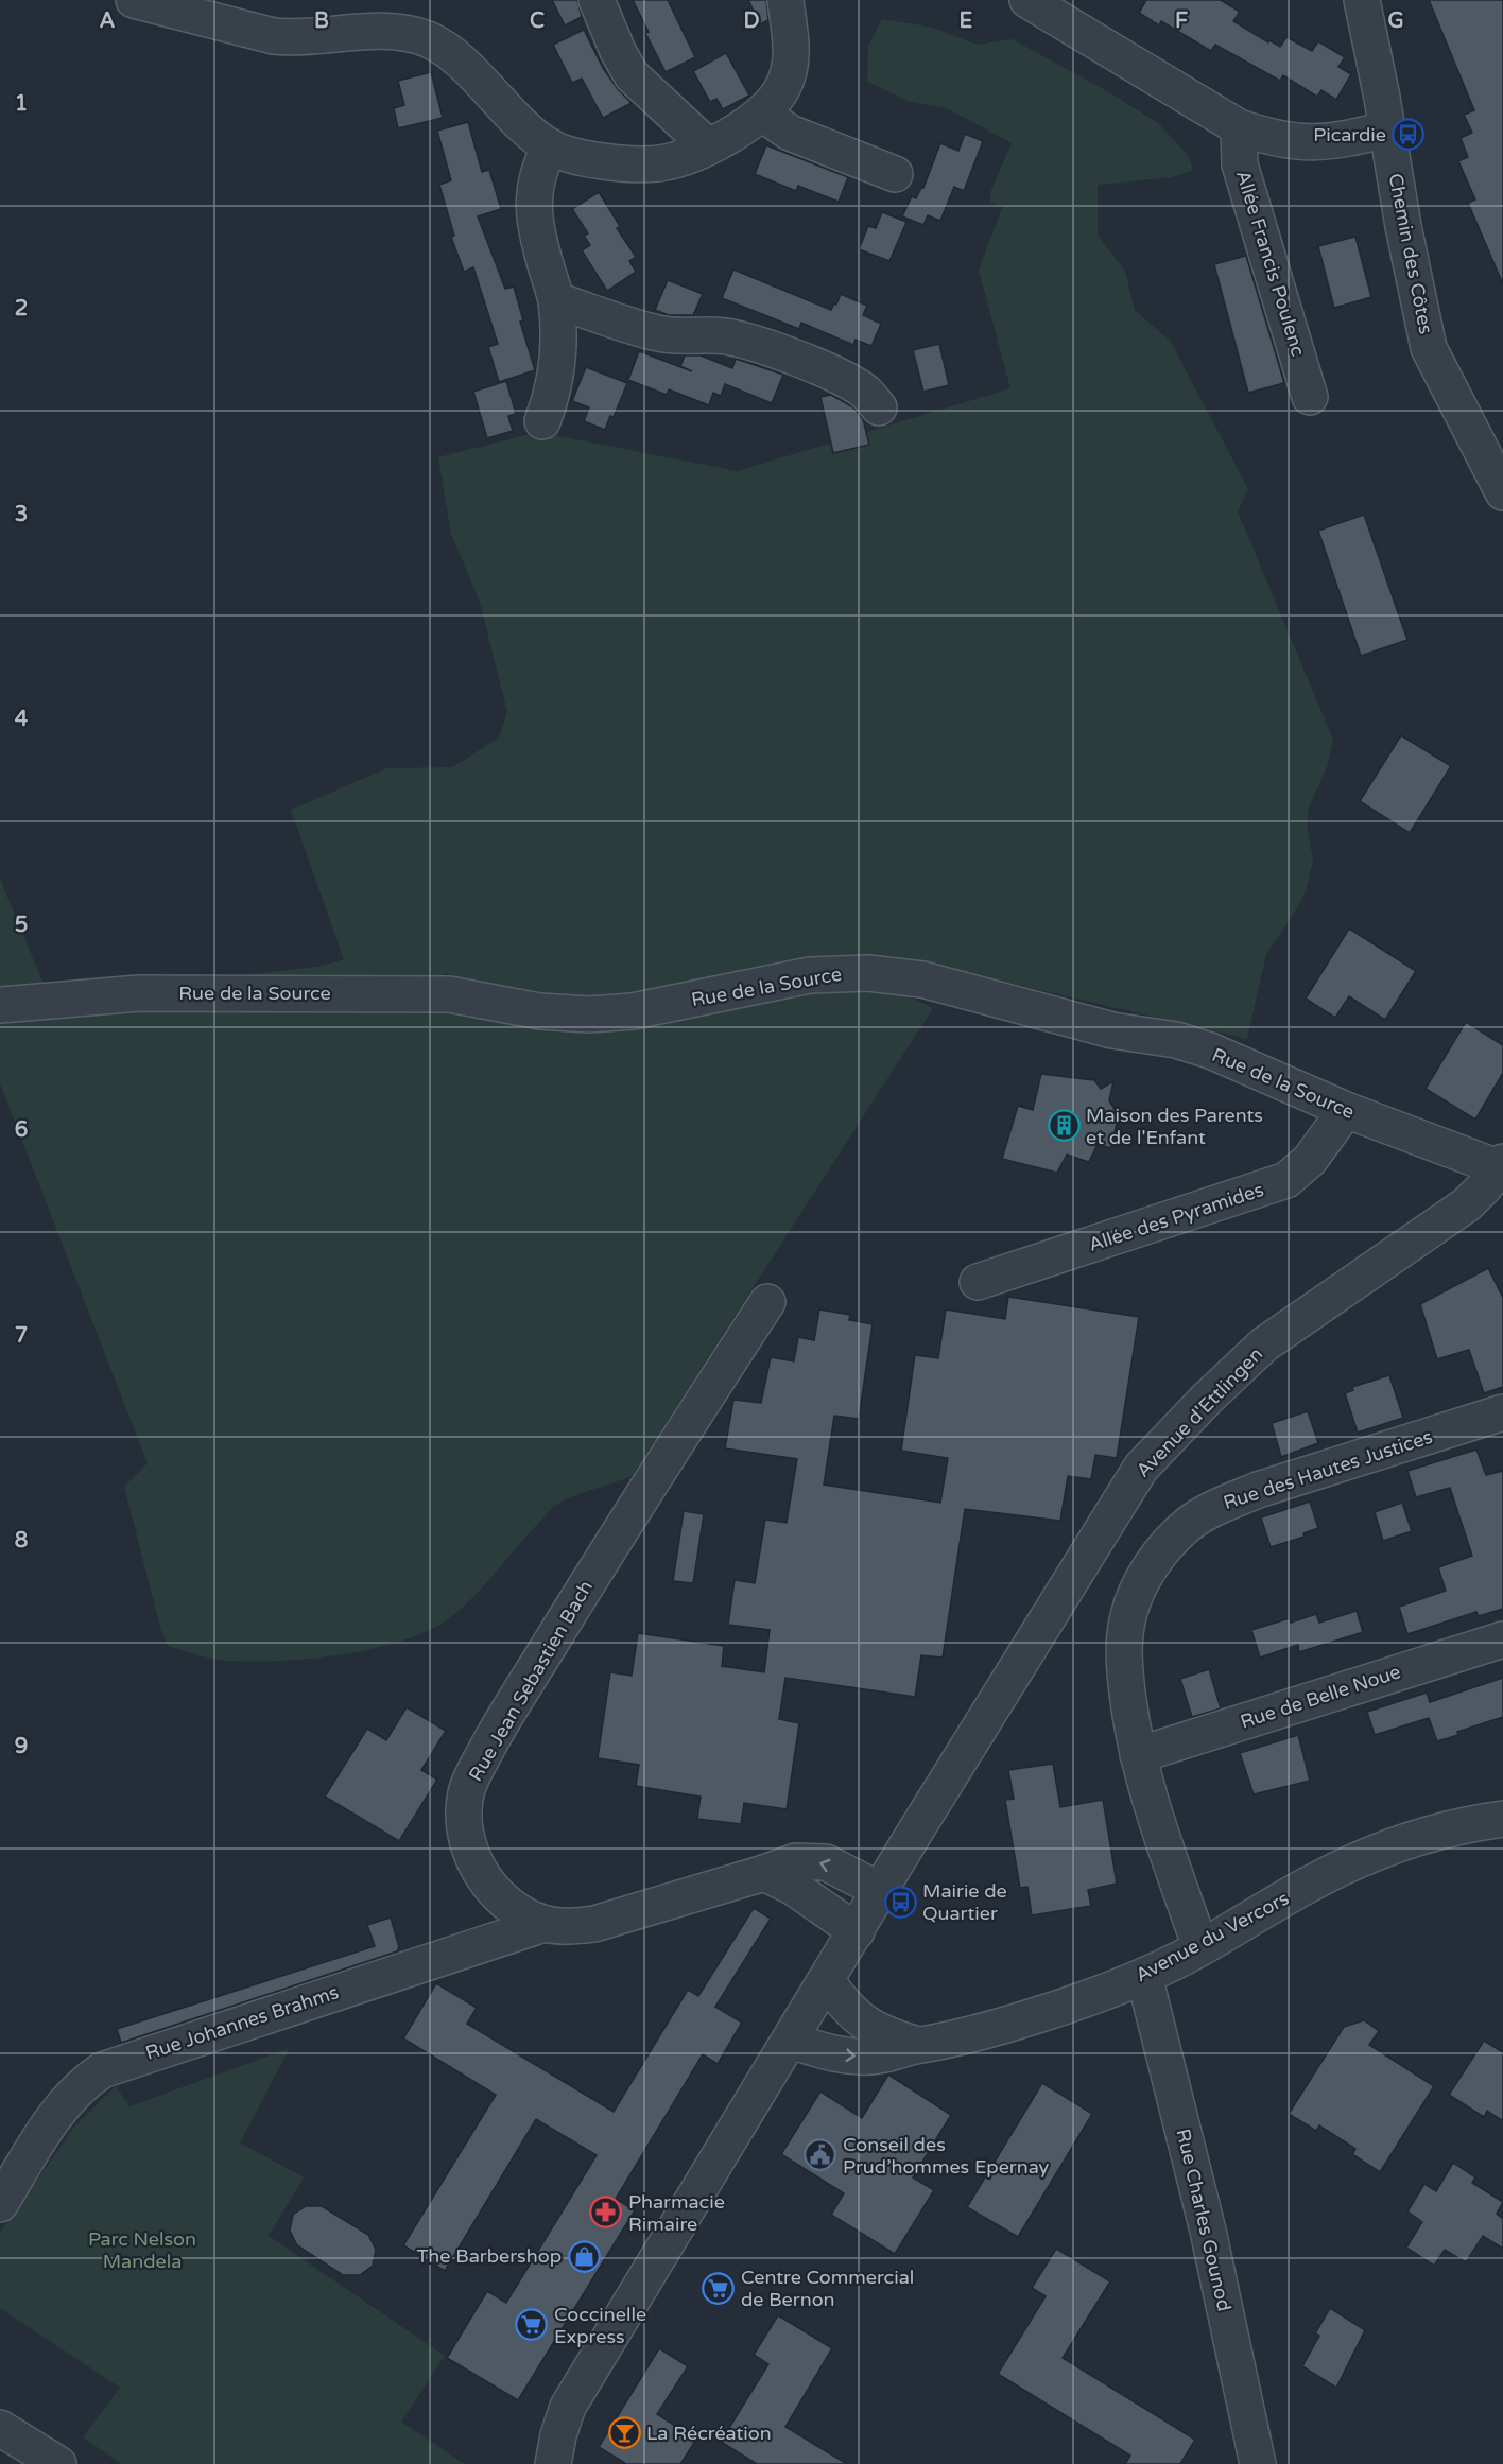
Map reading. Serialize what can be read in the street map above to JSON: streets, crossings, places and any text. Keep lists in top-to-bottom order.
{
  "streets": {
    "street": [
      "Chemin des Côtes",
      "Allée Francis Poulenc",
      "Rue de la Source",
      "Allée des Pyramides",
      "Avenue d'Ettlingen",
      "Rue des Hautes Justices",
      "Rue Jean Sebastien Bach",
      "Rue de Belle Noue",
      "Avenue du Vercors",
      "Rue Johannes Brahms",
      "Rue Charles Gounod"
    ]
  },
  "crossings": [
    ["Rue de la Source", "Allée des Pyramides"],
    ["Rue de la Source", "Avenue d'Ettlingen"],
    ["Avenue d'Ettlingen", "Rue Jean Sebastien Bach"],
    ["Avenue d'Ettlingen", "Avenue du Vercors"],
    ["Rue des Hautes Justices", "Rue de Belle Noue"],
    ["Rue des Hautes Justices", "Avenue du Vercors"],
    ["Rue Jean Sebastien Bach", "Rue Johannes Brahms"],
    ["Avenue du Vercors", "Rue Charles Gounod"]
  ],
  "parks": ["Parc Nelson Mandela"],
  "places": {
    "bus stop": ["Picardie", "Mairie de Quartier"],
    "building": ["Maison des Parents et de l'Enfant"],
    "public building": ["Conseil des Prud’hommes Epernay"],
    "pharmacy": ["Pharmacie Rimaire"],
    "shop": ["The Barbershop"],
    "supermarket": ["Centre Commercial de Bernon", "Coccinelle Express"],
    "bar": ["La Récréation"]
  },
  "grid": {
    "columns": [
      "A",
      "B",
      "C",
      "D",
      "E",
      "F",
      "G"
    ],
    "rows": [
      "1",
      "2",
      "3",
      "4",
      "5",
      "6",
      "7",
      "8",
      "9"
    ]
  }
}
